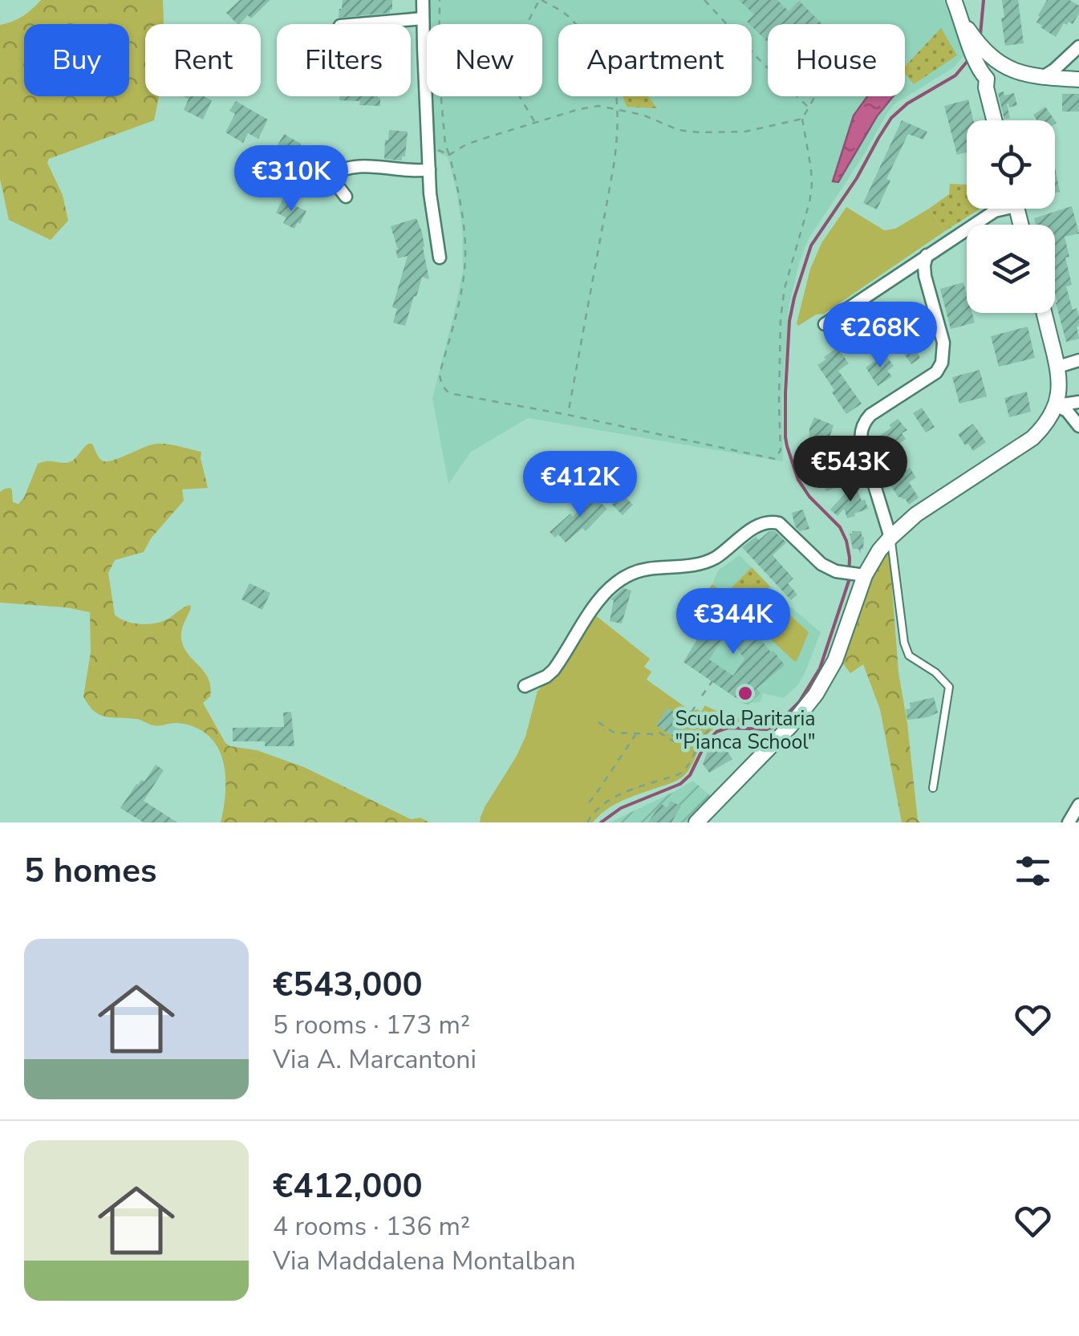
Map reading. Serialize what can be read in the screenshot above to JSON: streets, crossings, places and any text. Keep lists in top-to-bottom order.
{
  "places": ["Scuola Paritaria \"Pianca School\""],
  "page": {
    "chip": [
      "Buy",
      "Rent",
      "Filters",
      "New",
      "Apartment",
      "House"
    ],
    "price": [
      "€310K",
      "€268K",
      "€543K",
      "€412K",
      "€344K"
    ],
    "heading": "5 homes",
    "list": [
      {
        "name": "€543,000",
        "note": "5 rooms · 173 m² · Via A. Marcantoni"
      },
      {
        "name": "€412,000",
        "note": "4 rooms · 136 m² · Via Maddalena Montalban"
      }
    ]
  }
}
